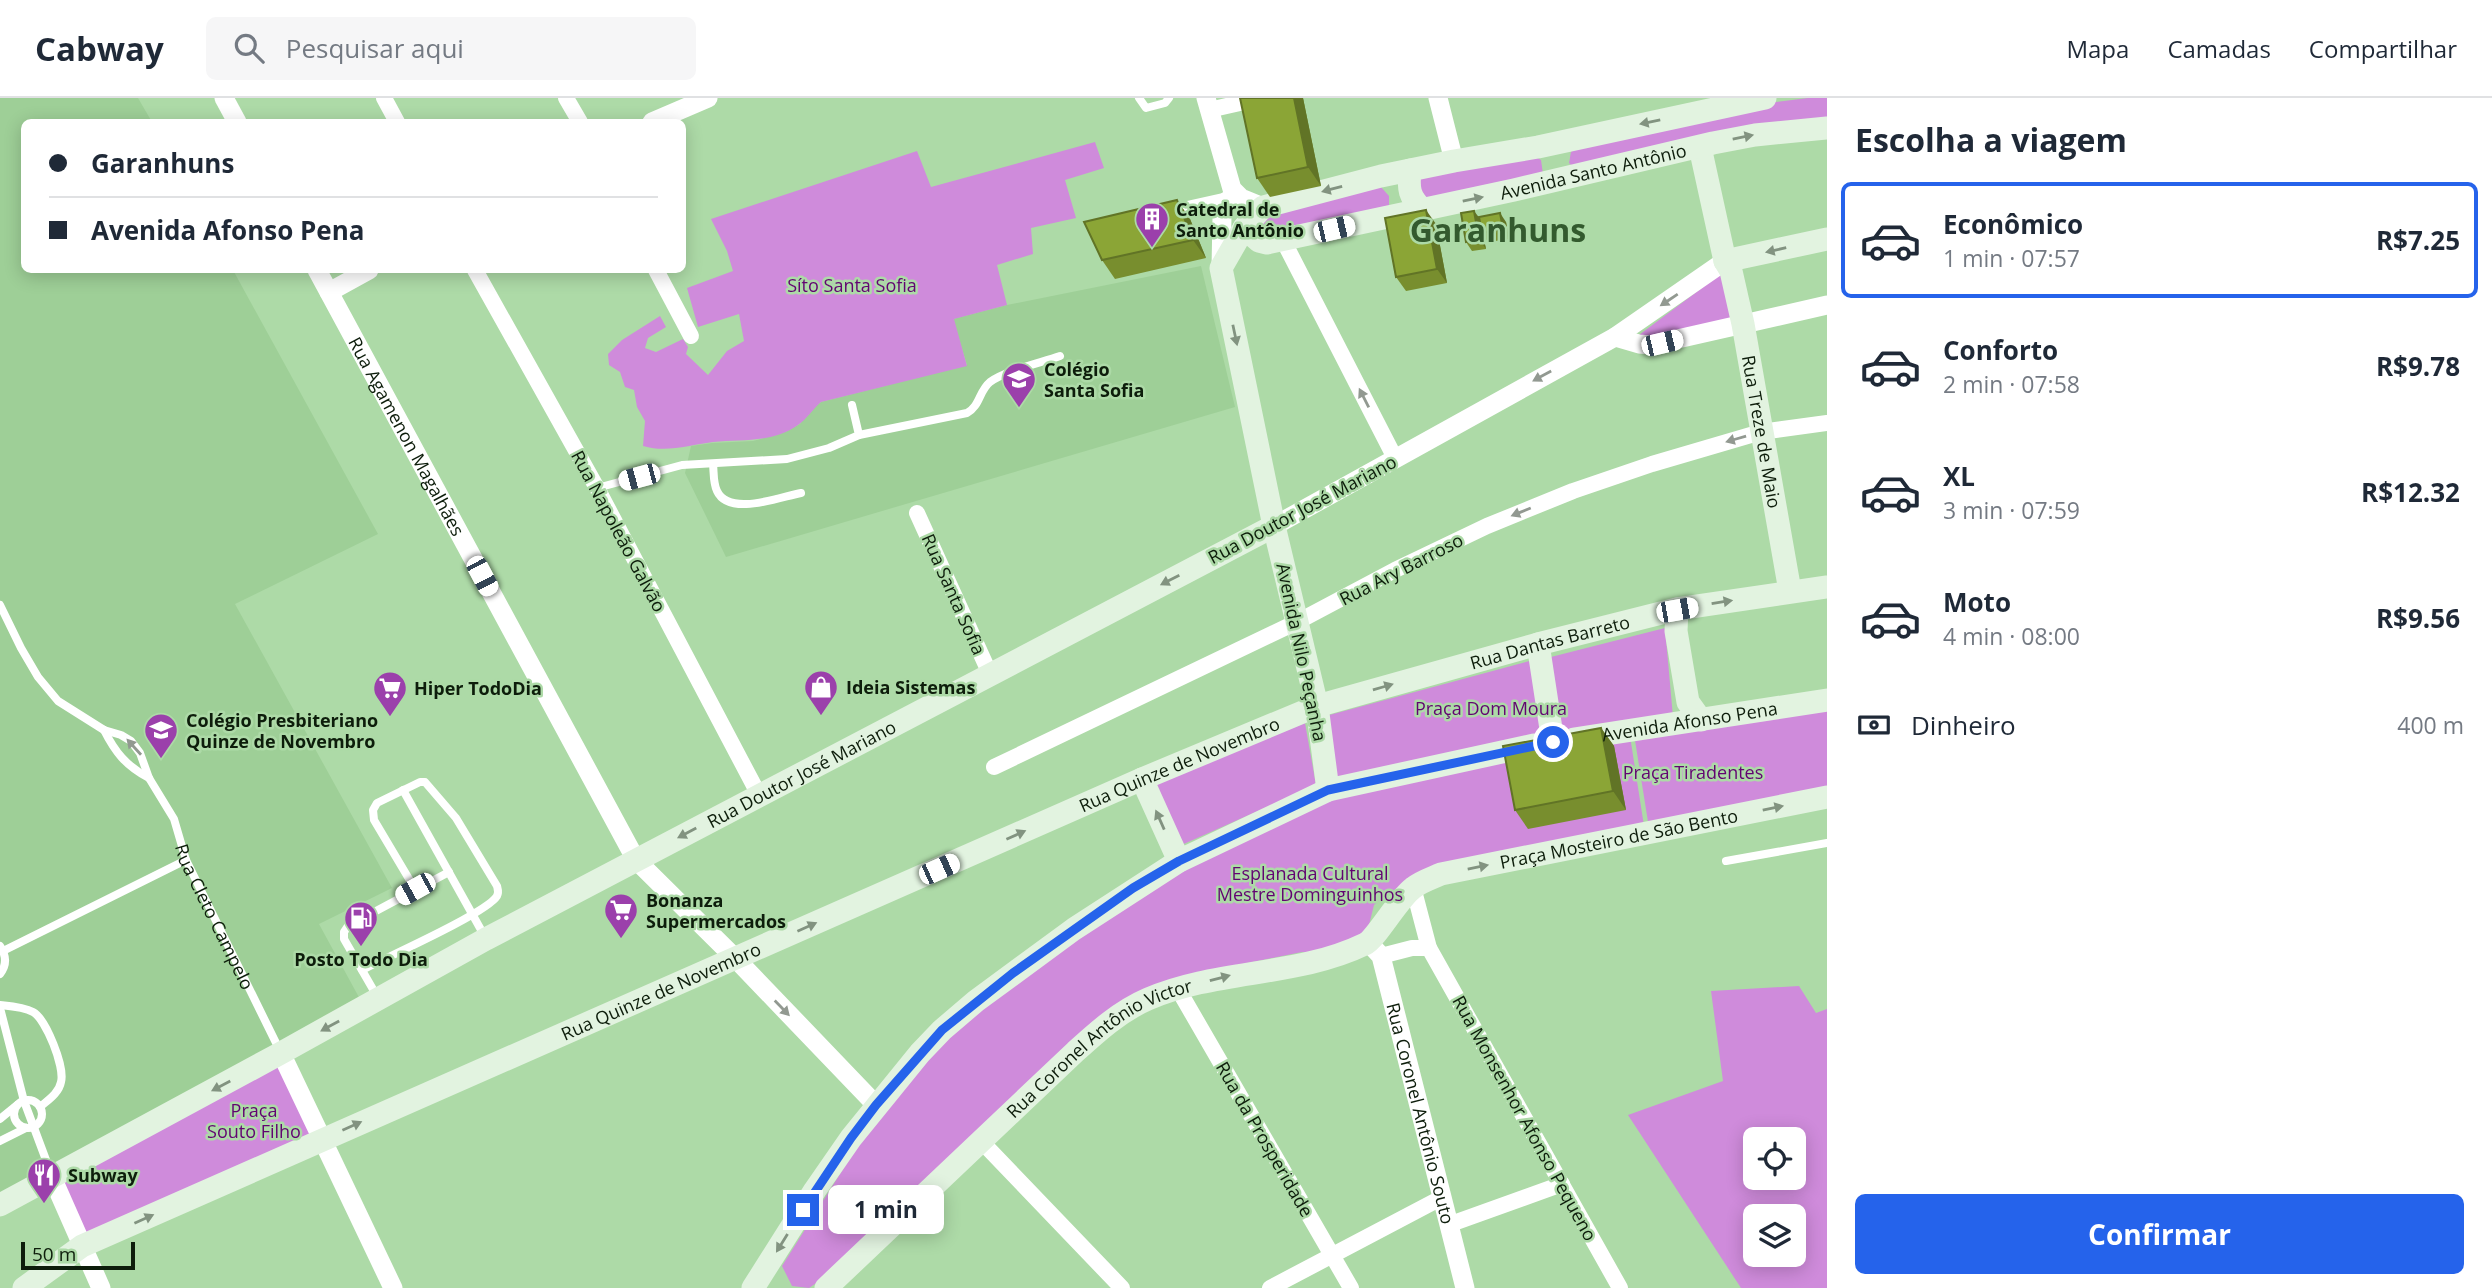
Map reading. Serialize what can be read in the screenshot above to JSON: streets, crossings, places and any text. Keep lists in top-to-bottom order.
{
  "streets": {
    "main road": [
      "Avenida Santo Antônio",
      "Rua Treze de Maio",
      "Rua Doutor José Mariano",
      "Rua Dantas Barreto",
      "Avenida Nilo Peçanha",
      "Avenida Afonso Pena",
      "Rua Quinze de Novembro",
      "Praça Mosteiro de São Bento",
      "Rua Coronel Antônio Victor"
    ],
    "street": [
      "Rua Agamenon Magalhães",
      "Rua Napoleão Galvão",
      "Rua Ary Barroso",
      "Rua Santa Sofia",
      "Rua Coronel Antônio Souto",
      "Rua Monsenhor Afonso Pequeno",
      "Rua da Prosperidade"
    ],
    "lane": ["Rua Cleto Campelo"]
  },
  "crossings": [
    ["Avenida Santo Antônio", "Rua Treze de Maio"],
    ["Rua Treze de Maio", "Rua Doutor José Mariano"],
    ["Rua Treze de Maio", "Rua Ary Barroso"],
    ["Rua Treze de Maio", "Rua Dantas Barreto"],
    ["Rua Agamenon Magalhães", "Rua Doutor José Mariano"],
    ["Rua Agamenon Magalhães", "Avenida Afonso Pena"],
    ["Rua Agamenon Magalhães", "Rua Quinze de Novembro"],
    ["Rua Doutor José Mariano", "Rua Napoleão Galvão"],
    ["Rua Doutor José Mariano", "Rua Santa Sofia"],
    ["Rua Doutor José Mariano", "Avenida Nilo Peçanha"],
    ["Rua Doutor José Mariano", "Rua Cleto Campelo"],
    ["Rua Ary Barroso", "Avenida Nilo Peçanha"],
    ["Rua Dantas Barreto", "Avenida Nilo Peçanha"],
    ["Rua Dantas Barreto", "Rua Quinze de Novembro"],
    ["Avenida Nilo Peçanha", "Avenida Afonso Pena"],
    ["Avenida Nilo Peçanha", "Rua Quinze de Novembro"],
    ["Praça Mosteiro de São Bento", "Rua Monsenhor Afonso Pequeno"],
    ["Rua Coronel Antônio Victor", "Rua Coronel Antônio Souto"],
    ["Rua Coronel Antônio Victor", "Rua da Prosperidade"]
  ],
  "one_way": [
    "Rua Doutor José Mariano",
    "Rua Ary Barroso",
    "Rua Dantas Barreto",
    "Avenida Nilo Peçanha",
    "Rua Quinze de Novembro",
    "Praça Mosteiro de São Bento"
  ],
  "districts": ["Garanhuns"],
  "parks": [
    "Síto Santa Sofia",
    "Praça Dom Moura",
    "Praça Tiradentes",
    "Esplanada Cultural Mestre Dominguinhos",
    "Praça Souto Filho"
  ],
  "places": {
    "building": ["Catedral de Santo Antônio"],
    "school or university": ["Colégio Santa Sofia", "Colégio Presbiteriano Quinze de Novembro"],
    "shop": ["Ideia Sistemas"],
    "supermarket": ["Hiper TodoDia", "Bonanza Supermercados"],
    "fuel station": ["Posto Todo Dia"],
    "restaurant": ["Subway"]
  },
  "scale_bar": "50 m",
  "page": {
    "header": "Cabway",
    "search": "Pesquisar aqui",
    "nav": ["Mapa", "Camadas", "Compartilhar"],
    "heading": "Escolha a viagem",
    "banner": ["Garanhuns", "Avenida Afonso Pena"],
    "list": [
      {
        "name": "Econômico",
        "note": "1 min · 07:57",
        "value": "R$7.25"
      },
      {
        "name": "Conforto",
        "note": "2 min · 07:58",
        "value": "R$9.78"
      },
      {
        "name": "XL",
        "note": "3 min · 07:59",
        "value": "R$12.32"
      },
      {
        "name": "Moto",
        "note": "4 min · 08:00",
        "value": "R$9.56"
      }
    ],
    "pay": ["Dinheiro", "400 m"],
    "buttons": "Confirmar",
    "bubble": "1 min",
    "scale": "50 m"
  }
}
